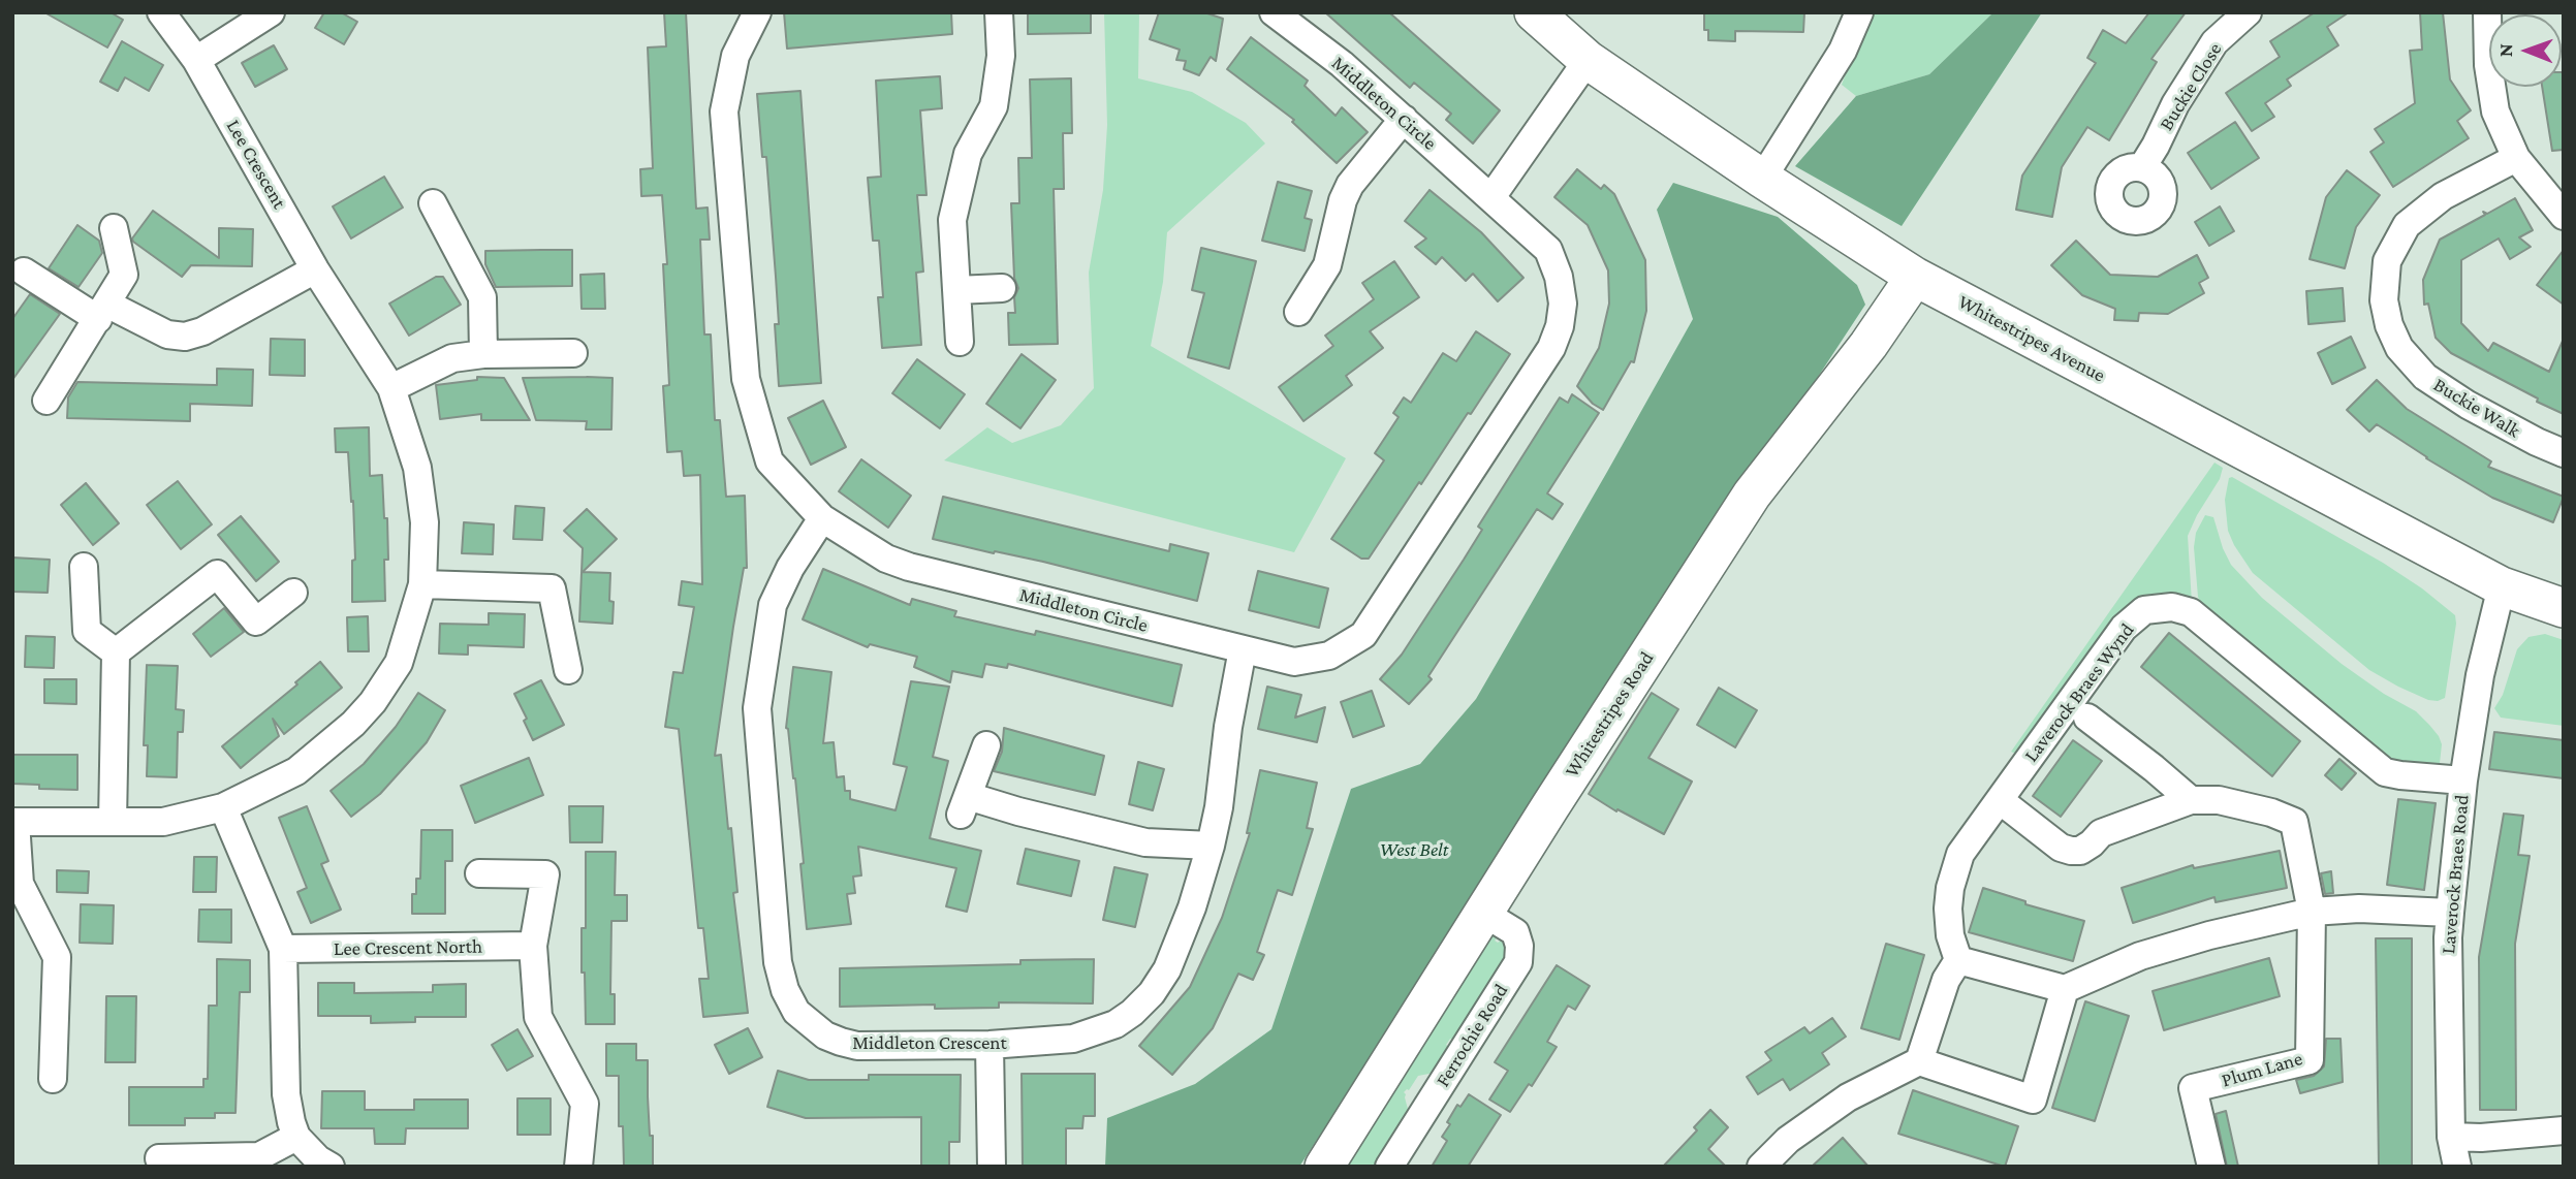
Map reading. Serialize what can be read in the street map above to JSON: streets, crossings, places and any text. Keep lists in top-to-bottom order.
{
  "streets": {
    "street": [
      "Buckie Close",
      "Middleton Circle",
      "Lee Crescent",
      "Whitestripes Avenue",
      "Buckie Walk",
      "Laverock Braes Wynd",
      "Whitestripes Road",
      "Laverock Braes Road",
      "Lee Crescent North",
      "Ferrochie Road",
      "Middleton Crescent",
      "Plum Lane"
    ]
  },
  "crossings": [
    ["Middleton Circle", "Middleton Crescent"],
    ["Whitestripes Avenue", "Whitestripes Road"],
    ["Whitestripes Avenue", "Laverock Braes Road"],
    ["Laverock Braes Wynd", "Laverock Braes Road"],
    ["Whitestripes Road", "Ferrochie Road"]
  ],
  "parks": ["West Belt"],
  "north": "left"
}
